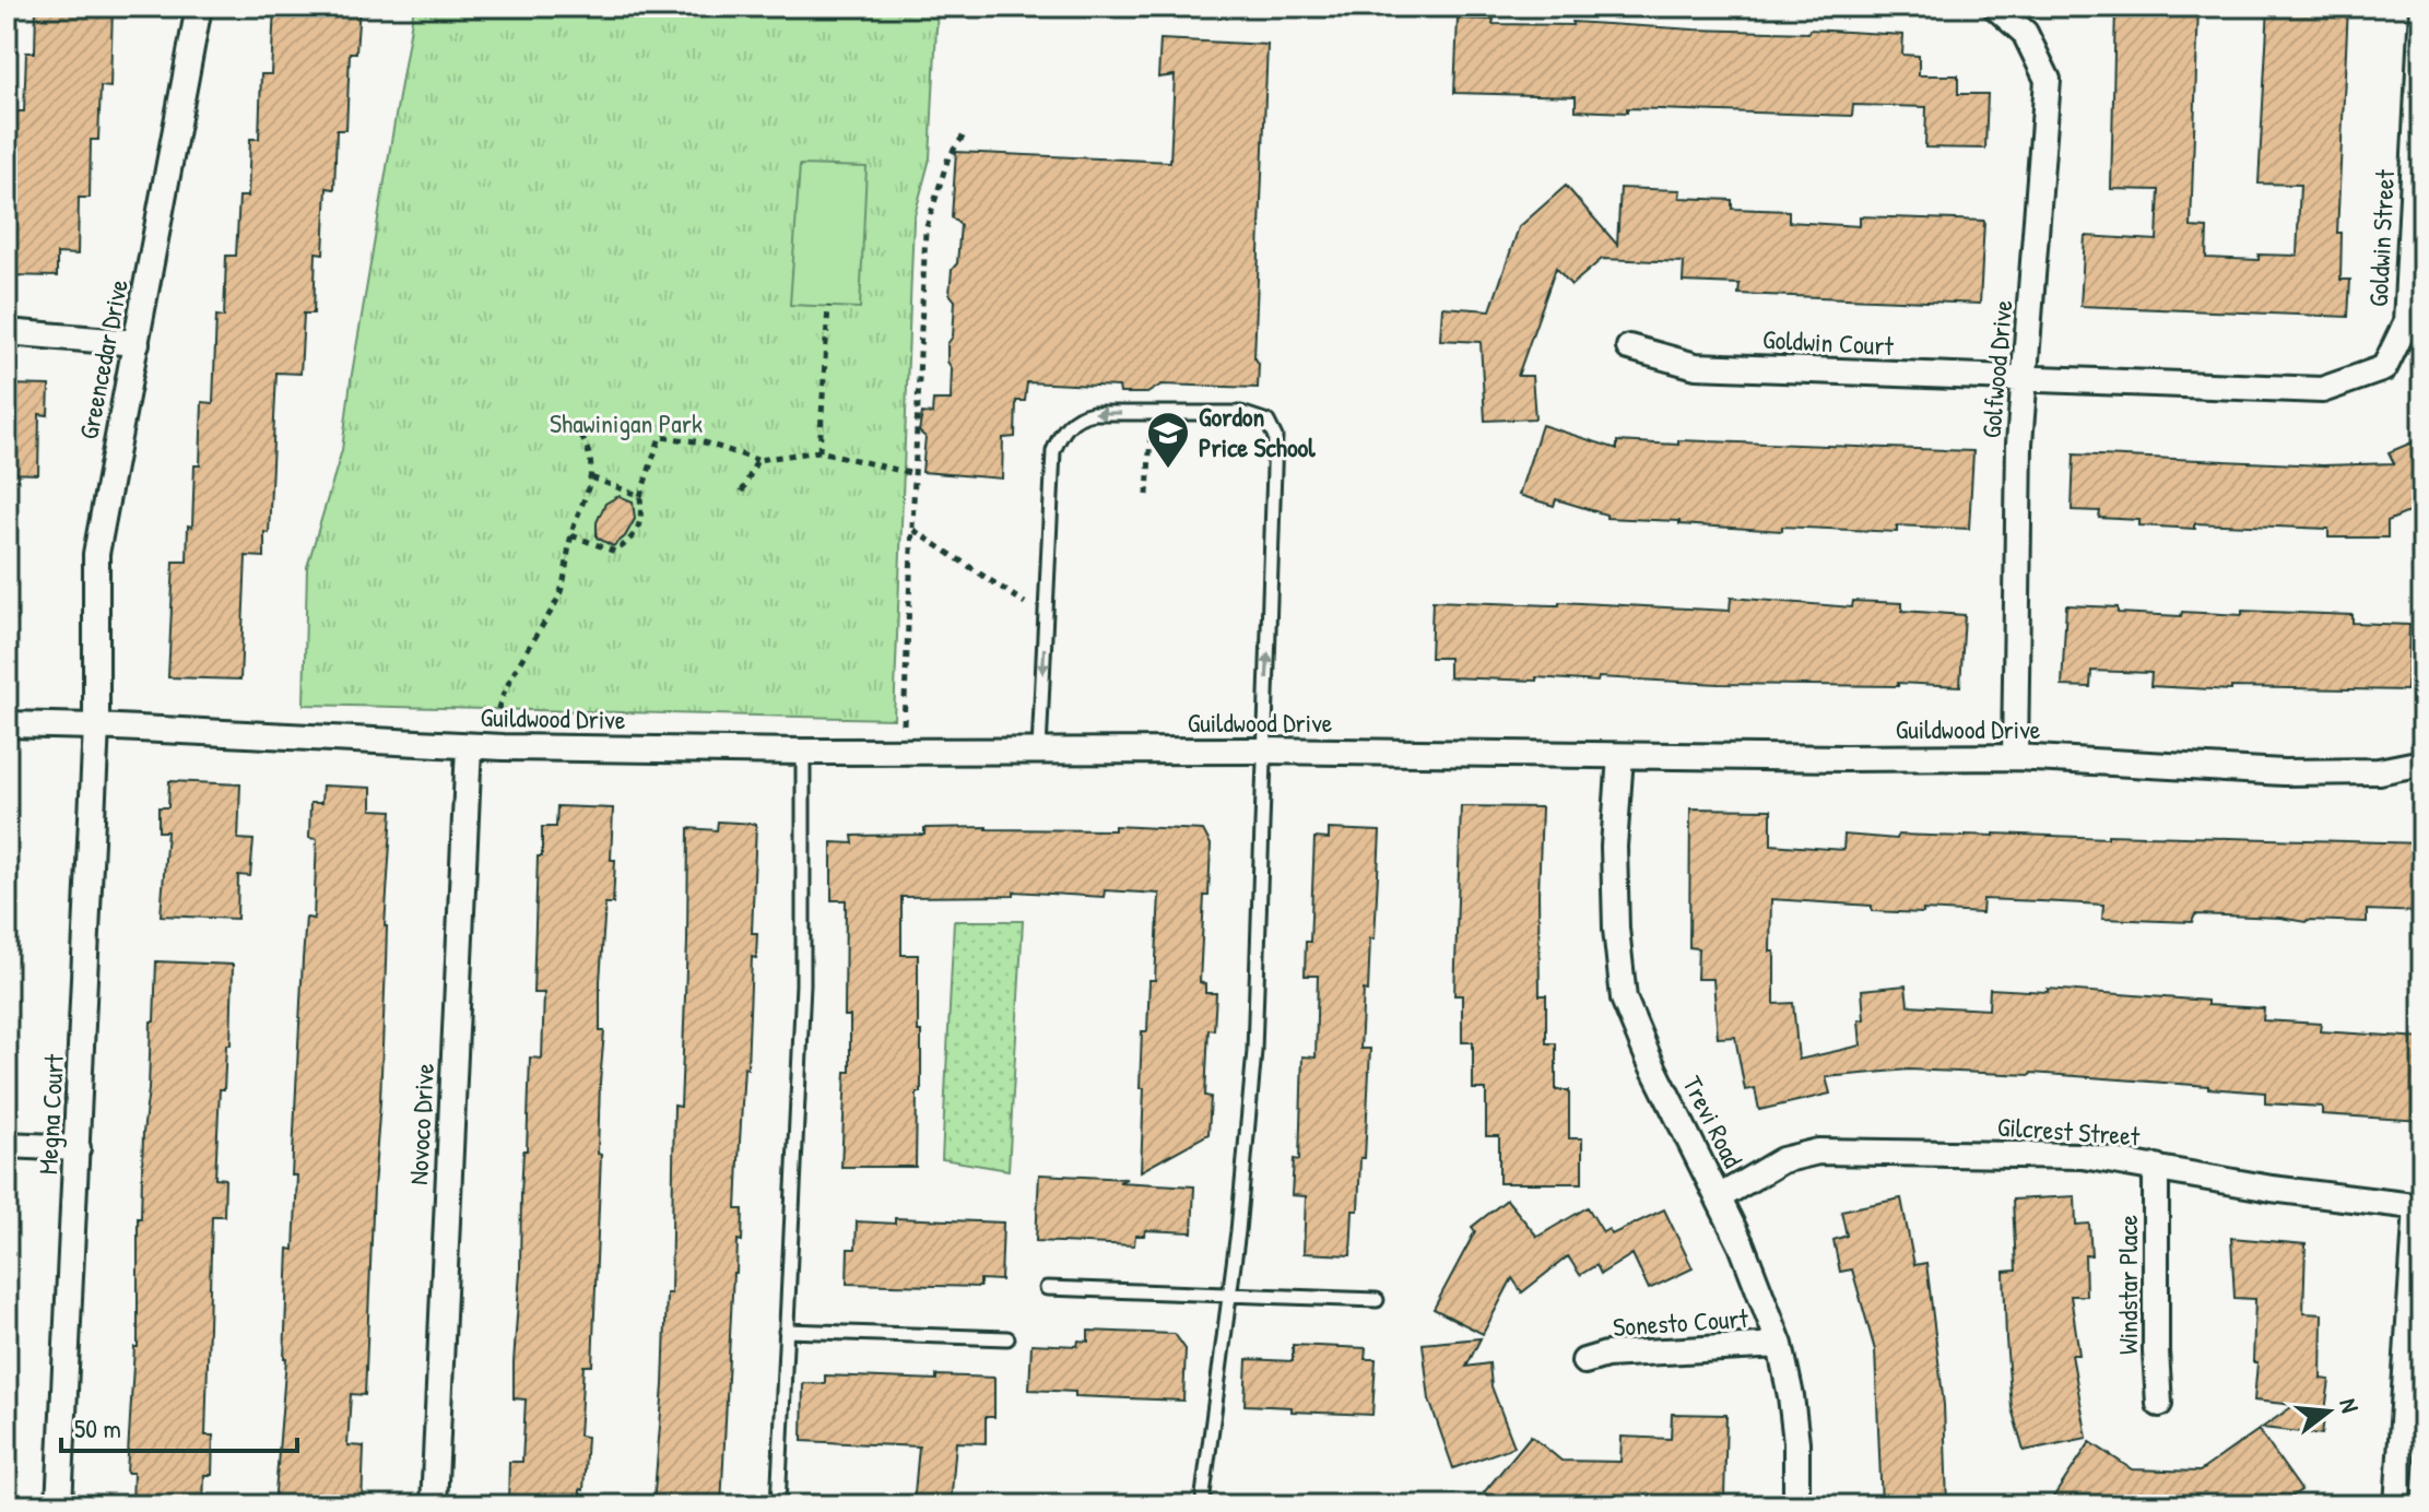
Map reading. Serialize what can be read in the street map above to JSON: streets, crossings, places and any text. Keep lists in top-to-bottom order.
{
  "streets": {
    "street": [
      "Goldwin Street",
      "Goldwin Court",
      "Greencedar Drive",
      "Golfwood Drive",
      "Guildwood Drive",
      "Megna Court",
      "Trevi Road",
      "Novoco Drive",
      "Gilcrest Street",
      "Windstar Place",
      "Sonesto Court"
    ]
  },
  "crossings": [
    ["Goldwin Street", "Goldwin Court"],
    ["Goldwin Street", "Golfwood Drive"],
    ["Goldwin Court", "Golfwood Drive"],
    ["Greencedar Drive", "Guildwood Drive"],
    ["Greencedar Drive", "Megna Court"],
    ["Golfwood Drive", "Guildwood Drive"],
    ["Guildwood Drive", "Megna Court"],
    ["Guildwood Drive", "Trevi Road"],
    ["Guildwood Drive", "Novoco Drive"],
    ["Trevi Road", "Gilcrest Street"],
    ["Trevi Road", "Sonesto Court"],
    ["Gilcrest Street", "Windstar Place"]
  ],
  "parks": ["Shawinigan Park"],
  "places": {
    "school or university": ["Gordon Price School"]
  },
  "scale_bar": "50 m",
  "north": "right"
}
